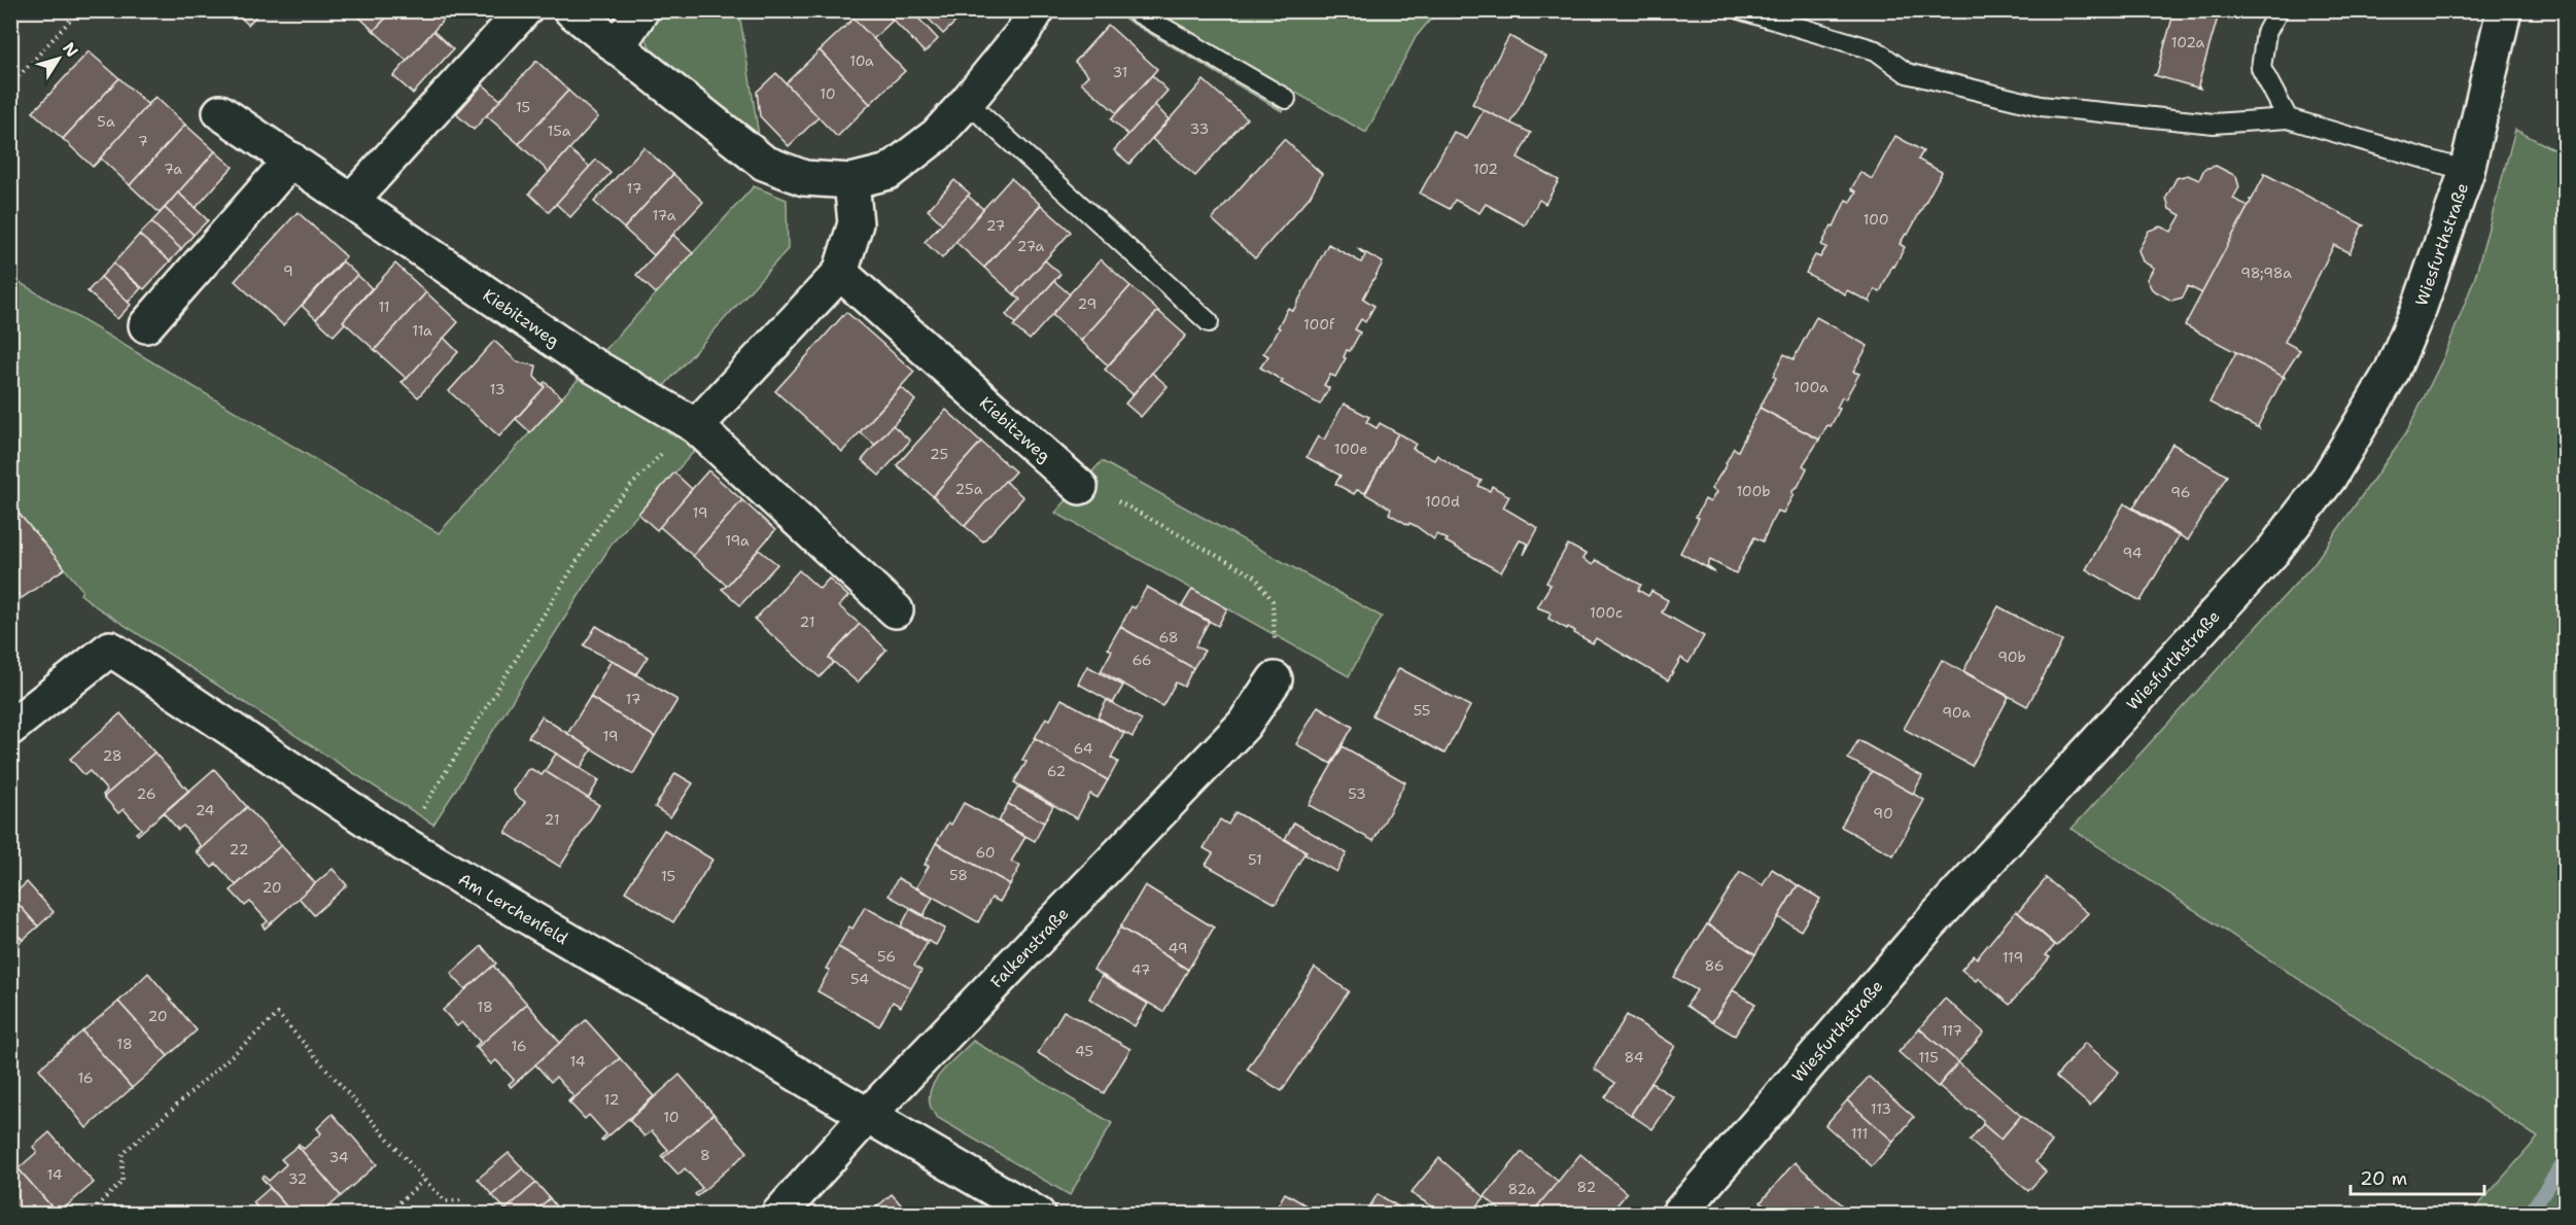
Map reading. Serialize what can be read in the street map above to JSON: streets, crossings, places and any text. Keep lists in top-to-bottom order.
{
  "streets": {
    "street": [
      "Wiesfurthstraße",
      "Kiebitzweg",
      "Am Lerchenfeld",
      "Falkenstraße"
    ]
  },
  "crossings": [
    ["Am Lerchenfeld", "Falkenstraße"]
  ],
  "house_numbers": [
    "102a",
    "10a",
    "31",
    "10",
    "15",
    "5a",
    "33",
    "15a",
    "7",
    "7a",
    "102",
    "17",
    "17a",
    "100",
    "27",
    "27a",
    "9",
    "98;98a",
    "29",
    "11",
    "100f",
    "11a",
    "100a",
    "13",
    "100e",
    "25",
    "25a",
    "100b",
    "96",
    "100d",
    "19",
    "19a",
    "94",
    "100c",
    "21",
    "68",
    "90b",
    "66",
    "17",
    "55",
    "90a",
    "19",
    "64",
    "28",
    "62",
    "26",
    "53",
    "24",
    "90",
    "21",
    "22",
    "60",
    "51",
    "58",
    "15",
    "20",
    "49",
    "56",
    "119",
    "86",
    "47",
    "54",
    "18",
    "20",
    "117",
    "18",
    "16",
    "45",
    "84",
    "115",
    "14",
    "16",
    "12",
    "113",
    "10",
    "111",
    "8",
    "34",
    "14",
    "32",
    "82",
    "82a"
  ],
  "scale_bar": "20 m",
  "north": "top right"
}
